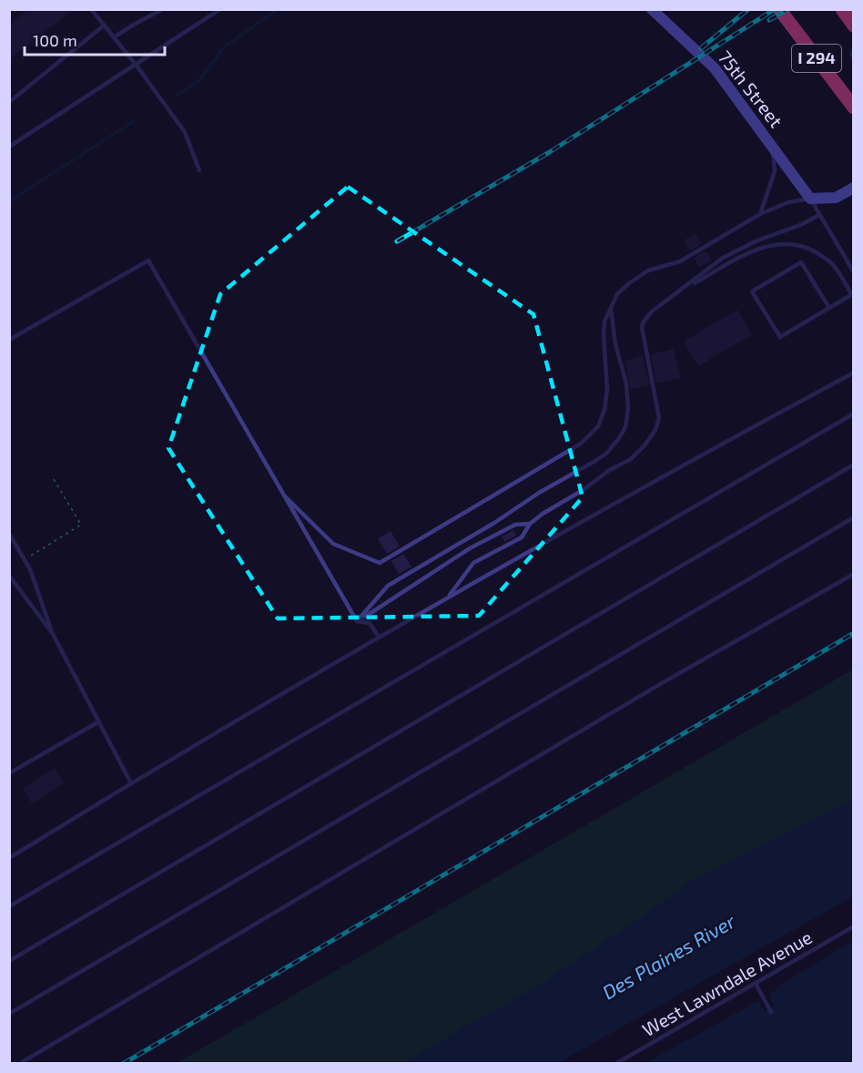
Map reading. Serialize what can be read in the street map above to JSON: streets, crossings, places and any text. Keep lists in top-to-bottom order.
{
  "streets": {
    "highway": ["I 294"],
    "street": ["75th Street"],
    "lane": ["West Lawndale Avenue"]
  },
  "water": ["Des Plaines River"],
  "scale_bar": "100 m"
}
